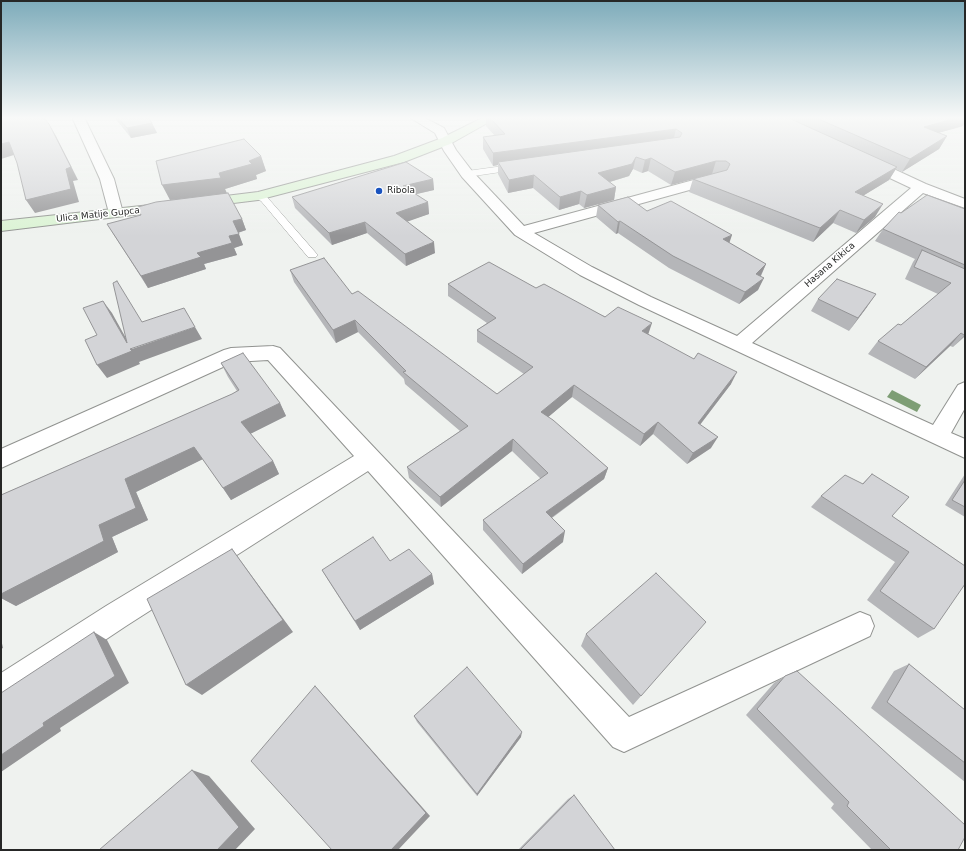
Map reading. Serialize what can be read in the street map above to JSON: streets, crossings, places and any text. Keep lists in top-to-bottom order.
{
  "streets": {
    "street": ["Ulica Matije Gupca", "Hasana Kikica"]
  },
  "places": ["Ribola"]
}
